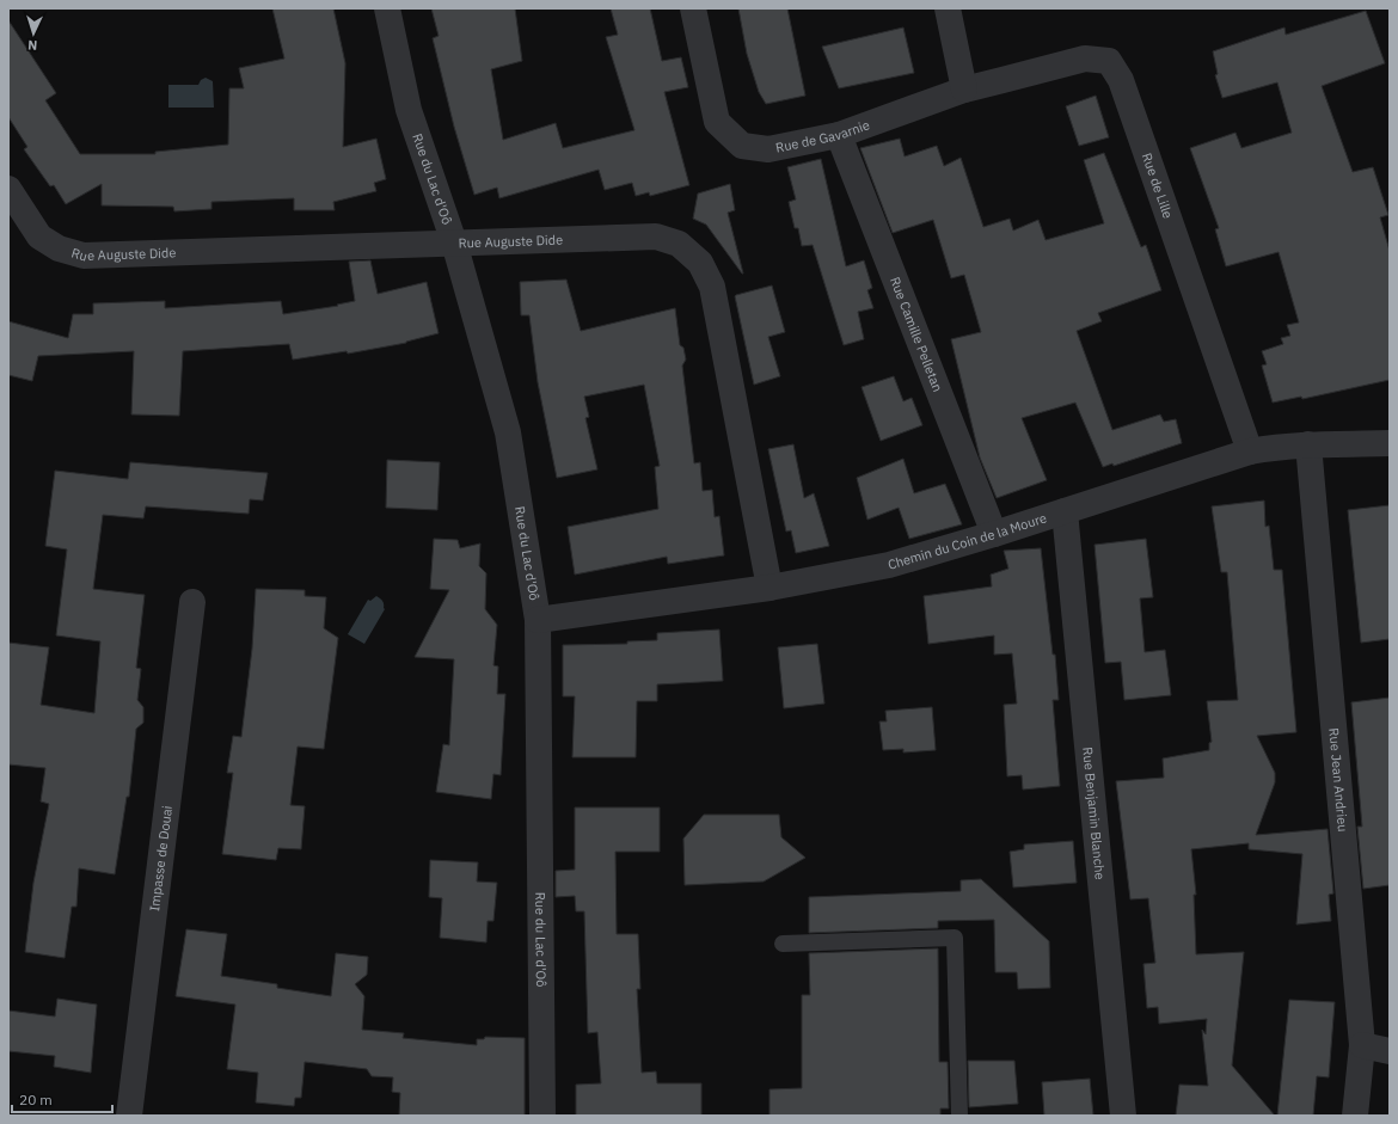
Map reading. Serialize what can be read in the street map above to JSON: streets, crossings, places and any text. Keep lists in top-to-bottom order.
{
  "streets": {
    "street": [
      "Rue de Gavarnie",
      "Rue du Lac d'Oô",
      "Rue de Lille",
      "Rue Auguste Dide",
      "Rue Camille Pelletan",
      "Chemin du Coin de la Moure",
      "Rue Jean Andrieu",
      "Rue Benjamin Blanche",
      "Impasse de Douai"
    ]
  },
  "crossings": [
    ["Rue de Gavarnie", "Rue de Lille"],
    ["Rue de Gavarnie", "Rue Camille Pelletan"],
    ["Rue du Lac d'Oô", "Rue Auguste Dide"],
    ["Rue du Lac d'Oô", "Chemin du Coin de la Moure"],
    ["Rue de Lille", "Chemin du Coin de la Moure"],
    ["Rue Auguste Dide", "Chemin du Coin de la Moure"],
    ["Rue Camille Pelletan", "Chemin du Coin de la Moure"],
    ["Chemin du Coin de la Moure", "Rue Jean Andrieu"],
    ["Chemin du Coin de la Moure", "Rue Benjamin Blanche"]
  ],
  "scale_bar": "20 m",
  "north": "bottom"
}
